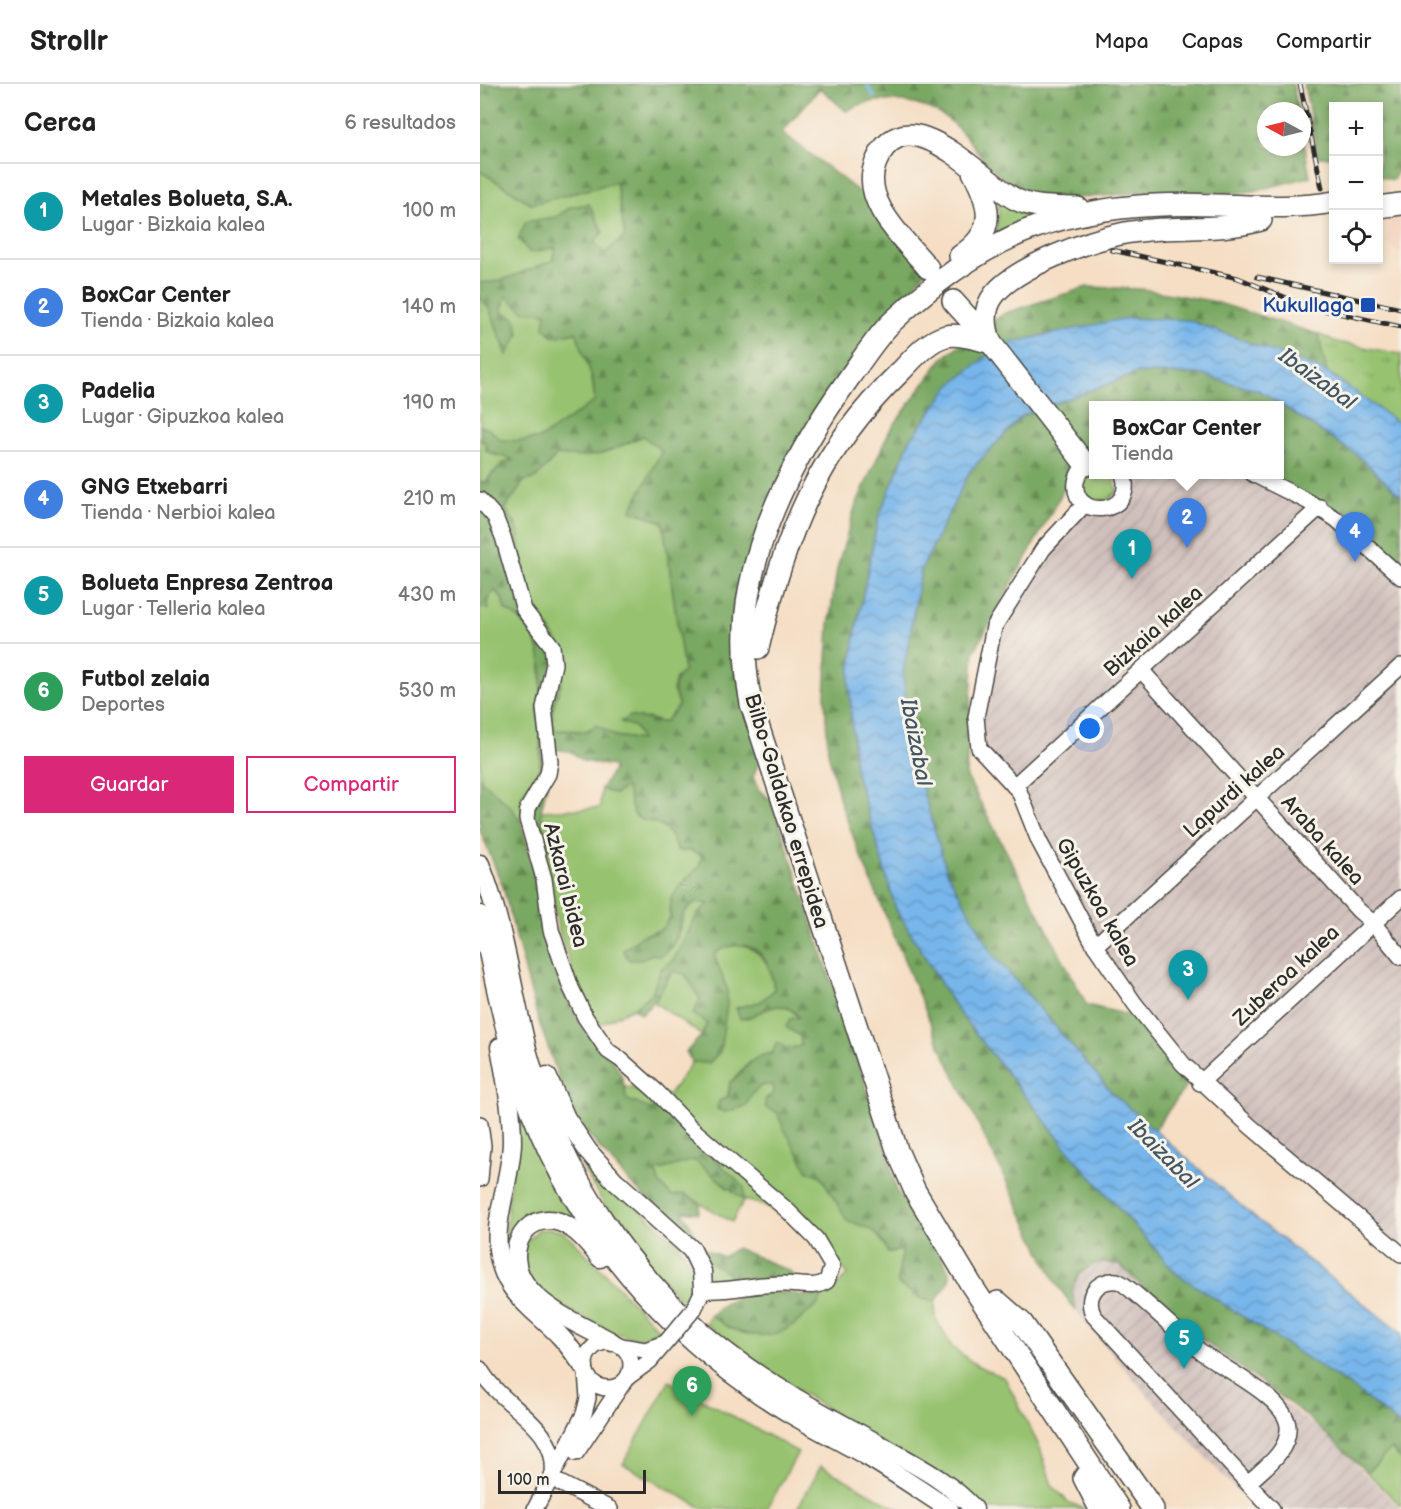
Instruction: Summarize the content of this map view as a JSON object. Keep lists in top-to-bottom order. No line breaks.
{"streets":{"highway":["Bilbo-Galdakao errepidea"],"street":["Bizkaia kalea","Lapurdi kalea","Araba kalea","Azkarai bidea","Gipuzkoa kalea","Zuberoa kalea"]},"crossings":[["Bizkaia kalea","Araba kalea"],["Bizkaia kalea","Gipuzkoa kalea"],["Lapurdi kalea","Araba kalea"],["Lapurdi kalea","Gipuzkoa kalea"],["Araba kalea","Zuberoa kalea"],["Gipuzkoa kalea","Zuberoa kalea"]],"water":["Ibaizabal"],"places":{"transit":["Kukullaga"]},"scale_bar":"100 m","north":"left","page":{"header":"Strollr","nav":["Mapa","Capas","Compartir"],"heading":["Cerca","6 resultados"],"map_buttons":["+","−"],"list":[{"mark":"1","name":"Metales Bolueta, S.A.","note":"Lugar · Bizkaia kalea","value":"100 m"},{"mark":"2","name":"BoxCar Center","note":"Tienda · Bizkaia kalea","value":"140 m"},{"mark":"3","name":"Padelia","note":"Lugar · Gipuzkoa kalea","value":"190 m"},{"mark":"4","name":"GNG Etxebarri","note":"Tienda · Nerbioi kalea","value":"210 m"},{"mark":"5","name":"Bolueta Enpresa Zentroa","note":"Lugar · Telleria kalea","value":"430 m"},{"mark":"6","name":"Futbol zelaia","note":"Deportes","value":"530 m"}],"popup":["BoxCar Center","Tienda"],"pins":["2","4","1","3","5","6"],"buttons":["Guardar","Compartir"],"scale":"100 m"}}
